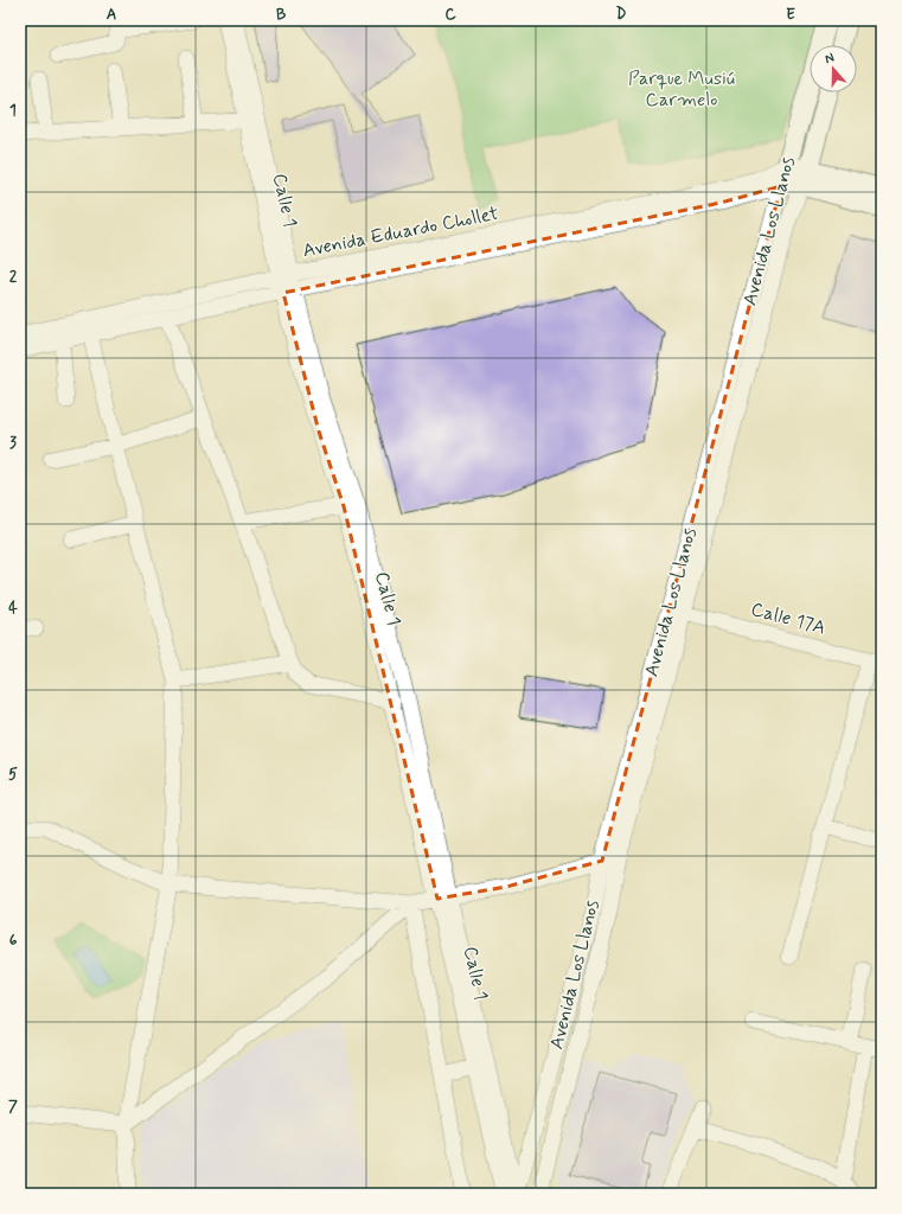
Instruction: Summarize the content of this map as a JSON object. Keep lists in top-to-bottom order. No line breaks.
{"streets":{"main road":["Avenida Los Llanos"],"street":["Calle 1","Avenida Eduardo Chollet","Calle 17A"]},"crossings":[["Calle 1","Avenida Los Llanos"],["Calle 1","Avenida Eduardo Chollet"],["Avenida Los Llanos","Avenida Eduardo Chollet"],["Avenida Los Llanos","Calle 17A"]],"parks":["Parque Musiú Carmelo"],"north":"top","grid":{"columns":["A","B","C","D","E"],"rows":["1","2","3","4","5","6","7"]}}
